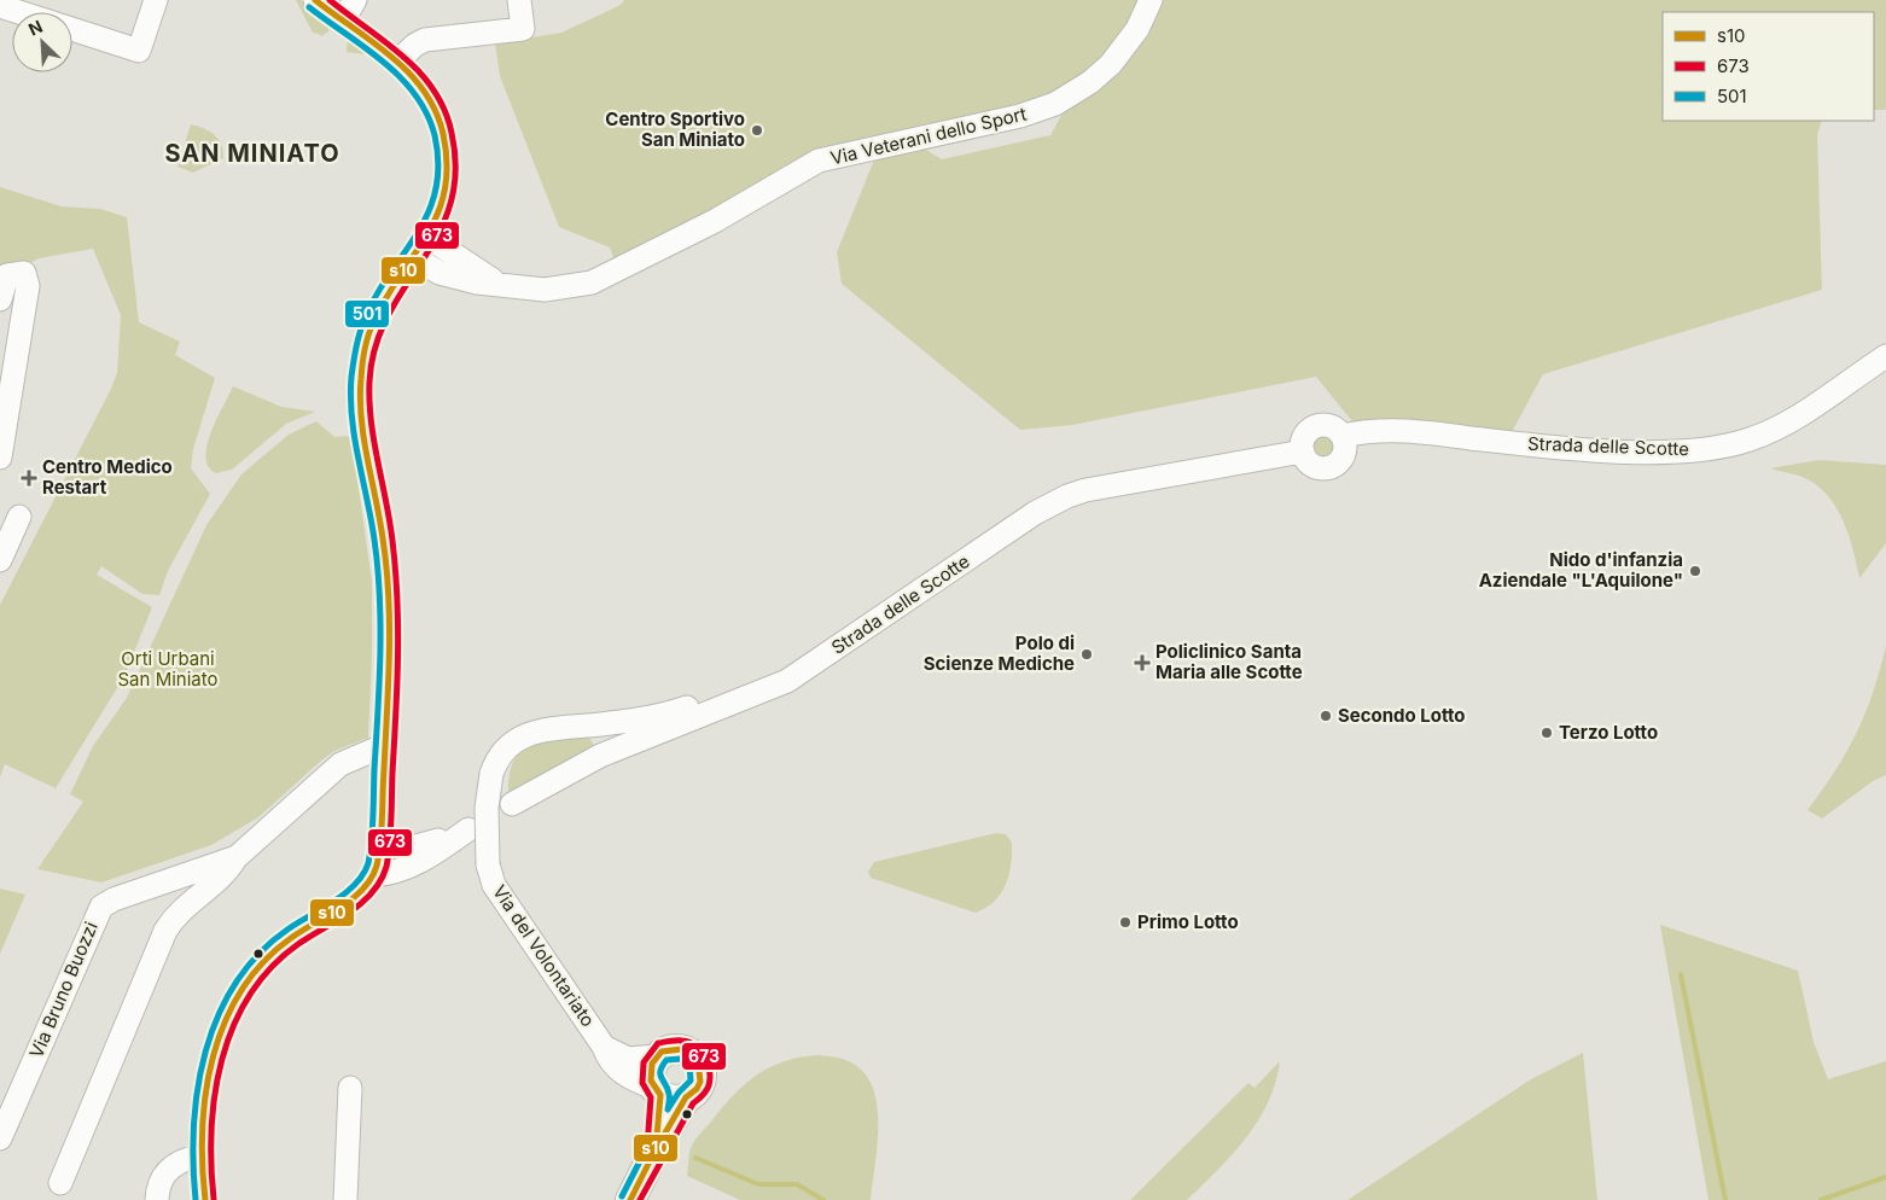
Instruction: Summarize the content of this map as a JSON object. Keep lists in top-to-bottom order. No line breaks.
{"streets":{"street":["Via Veterani dello Sport","Strada delle Scotte","Via del Volontariato","Via Bruno Buozzi"]},"crossings":[["Strada delle Scotte","Via del Volontariato"]],"districts":["SAN MINIATO"],"parks":["Orti Urbani San Miniato"],"places":{"other":["Centro Sportivo San Miniato","Nido d'infanzia Aziendale \"L'Aquilone\"","Polo di Scienze Mediche","Secondo Lotto","Terzo Lotto","Primo Lotto"],"health":["Centro Medico Restart","Policlinico Santa Maria alle Scotte"]},"lines":["transit line s10","transit line 673","transit line 501"],"legend":["s10","673","501"],"north":"top left"}
